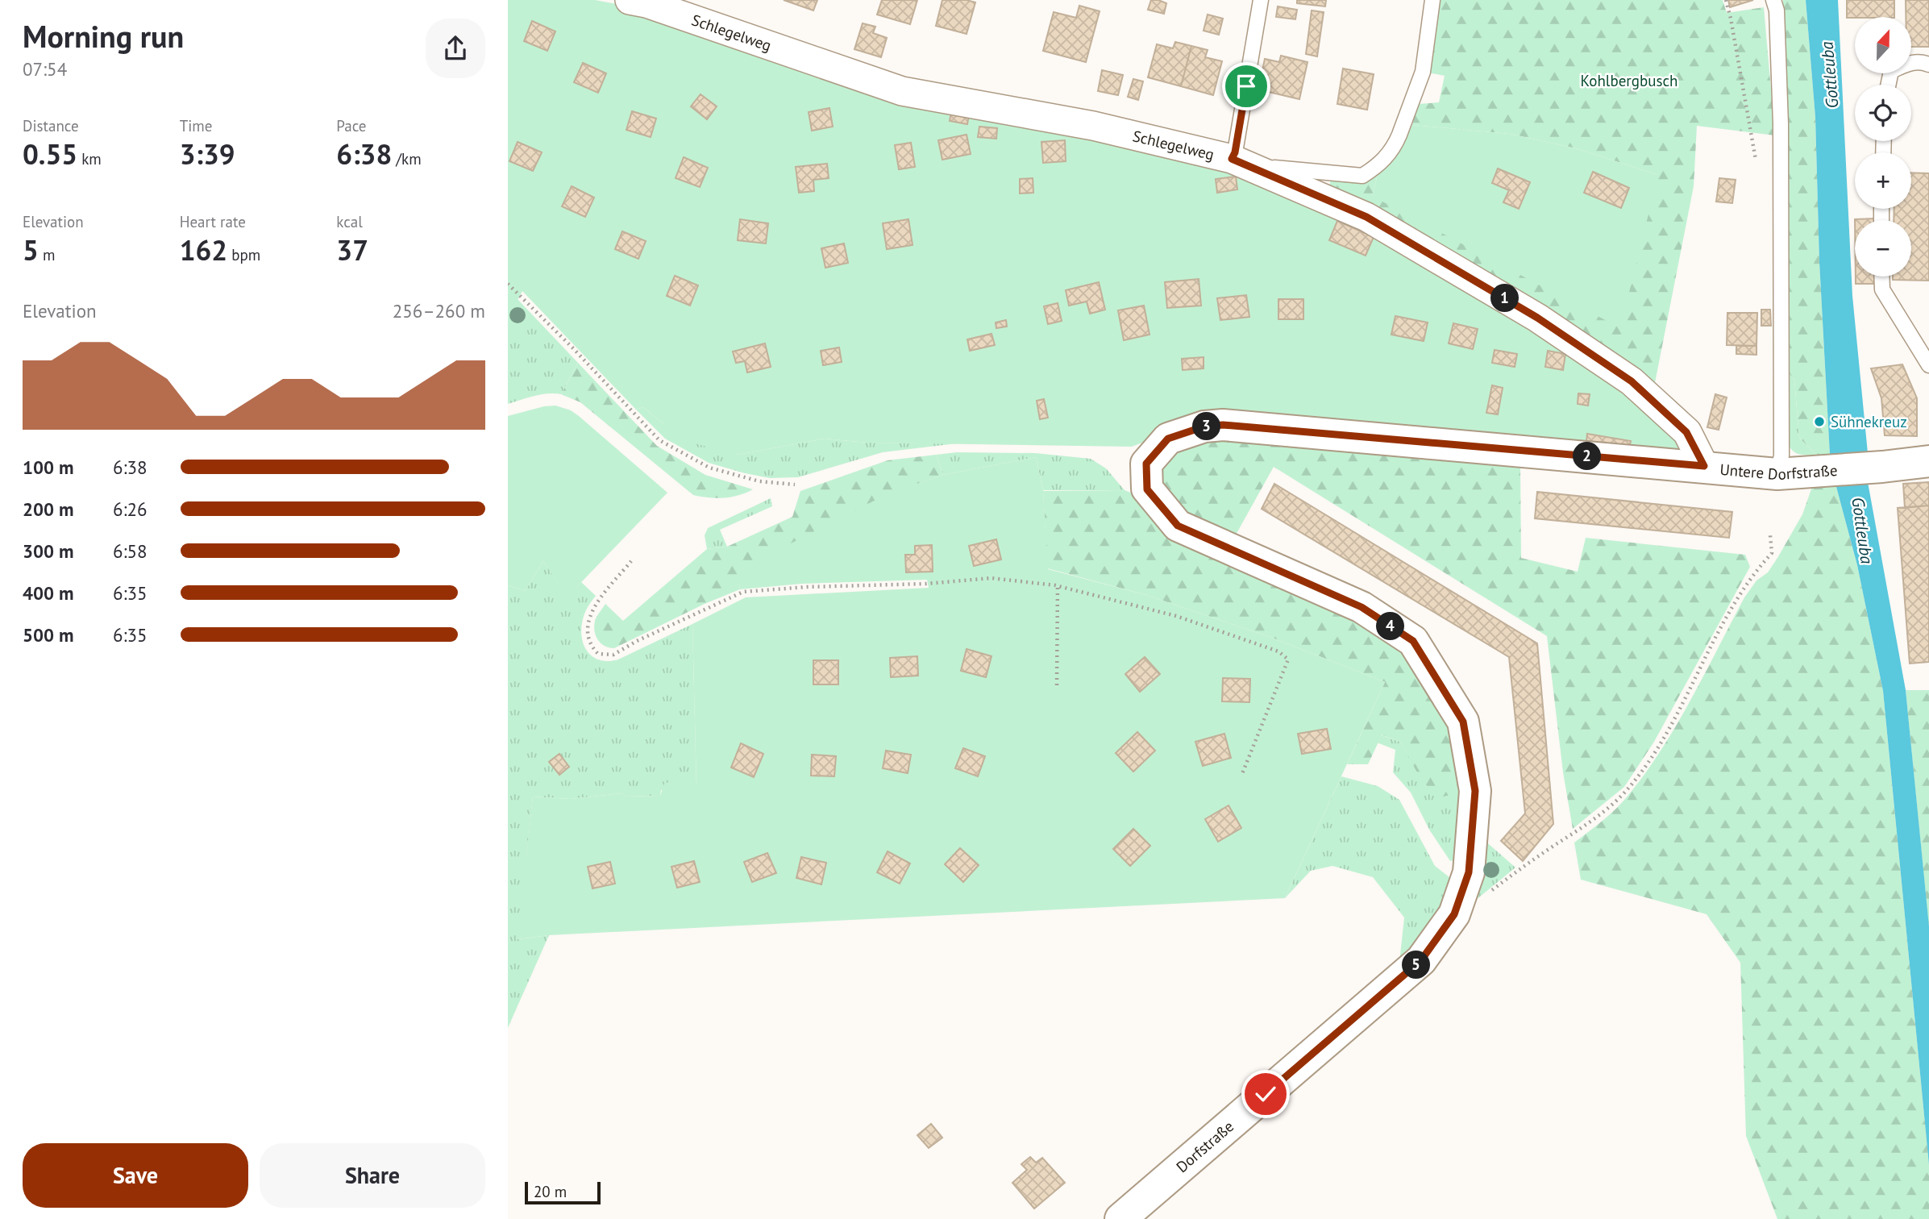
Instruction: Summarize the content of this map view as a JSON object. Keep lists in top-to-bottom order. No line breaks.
{"streets":{"street":["Schlegelweg","Untere Dorfstraße","Dorfstraße"]},"crossings":[["Schlegelweg","Untere Dorfstraße"],["Untere Dorfstraße","Dorfstraße"]],"water":["Gottleuba"],"parks":["Kohlbergbusch"],"places":["Sühnekreuz"],"scale_bar":"20 m","north":"top","page":{"heading":["Morning run","07:54"],"map_buttons":["+","−"],"stats":[["Distance","0.55 km"],["Time","3:39"],["Pace","6:38 /km"],["Elevation","5 m"],["Heart rate","162 bpm"],["kcal","37"]],"pins":["1","3","2","4","5"],"chart":["Elevation","256–260 m"],"list":[{"name":"100 m","note":"6:38"},{"name":"200 m","note":"6:26"},{"name":"300 m","note":"6:58"},{"name":"400 m","note":"6:35"},{"name":"500 m","note":"6:35"}],"buttons":["Save","Share"],"scale":"20 m"}}
